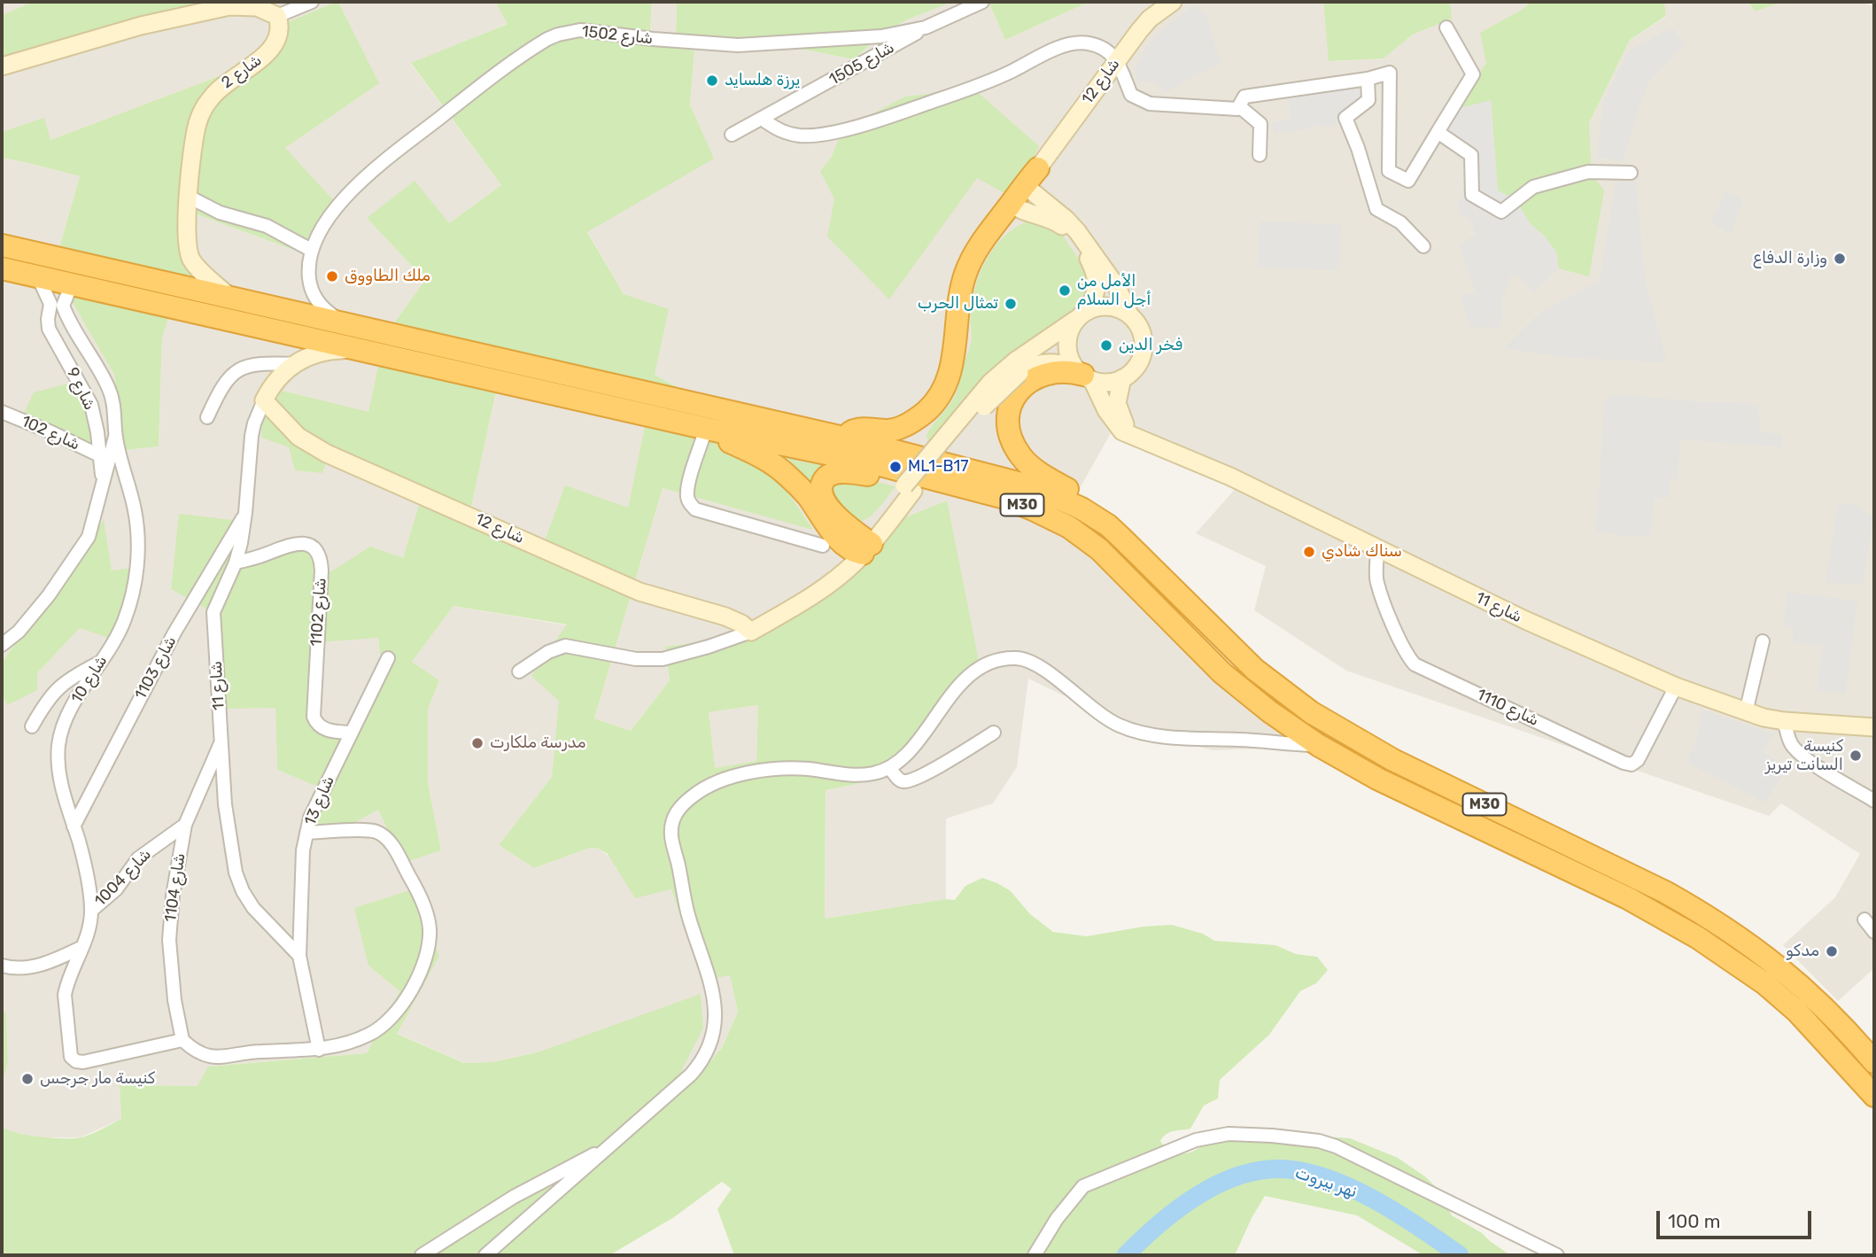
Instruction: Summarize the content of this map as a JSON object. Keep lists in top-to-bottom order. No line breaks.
{"streets":{"highway":["M30"],"street":["شارع 1502","شارع 1505","شارع 2","شارع 12","شارع 9","شارع 102","شارع 11","شارع 1102","شارع 1103","شارع 10","شارع 1110","شارع 13","شارع 1004","شارع 1104"]},"crossings":[["شارع 1502","شارع 1505"],["شارع 1502","M30"],["شارع 12","شارع 11"],["شارع 9","شارع 102"],["شارع 9","شارع 10"],["M30","شارع 10"],["شارع 11","شارع 1102"],["شارع 11","شارع 1103"],["شارع 11","شارع 1110"],["شارع 11","شارع 13"],["شارع 11","شارع 1104"],["شارع 1102","شارع 13"],["شارع 1103","شارع 10"],["شارع 10","شارع 1004"],["شارع 10","شارع 1104"],["شارع 1004","شارع 1104"]],"water":["نهر بيروت"],"places":["يرزة هلسايد","وزارة الدفاع","ملك الطاووق","الأمل من أجل السلام","تمثال الحرب","فخر الدين","ML1-B17","سناك شادي","مدرسة ملكارت","كنيسة السانت تيريز","مدكو","كنيسة مار جرجس"],"scale_bar":"100 m"}
